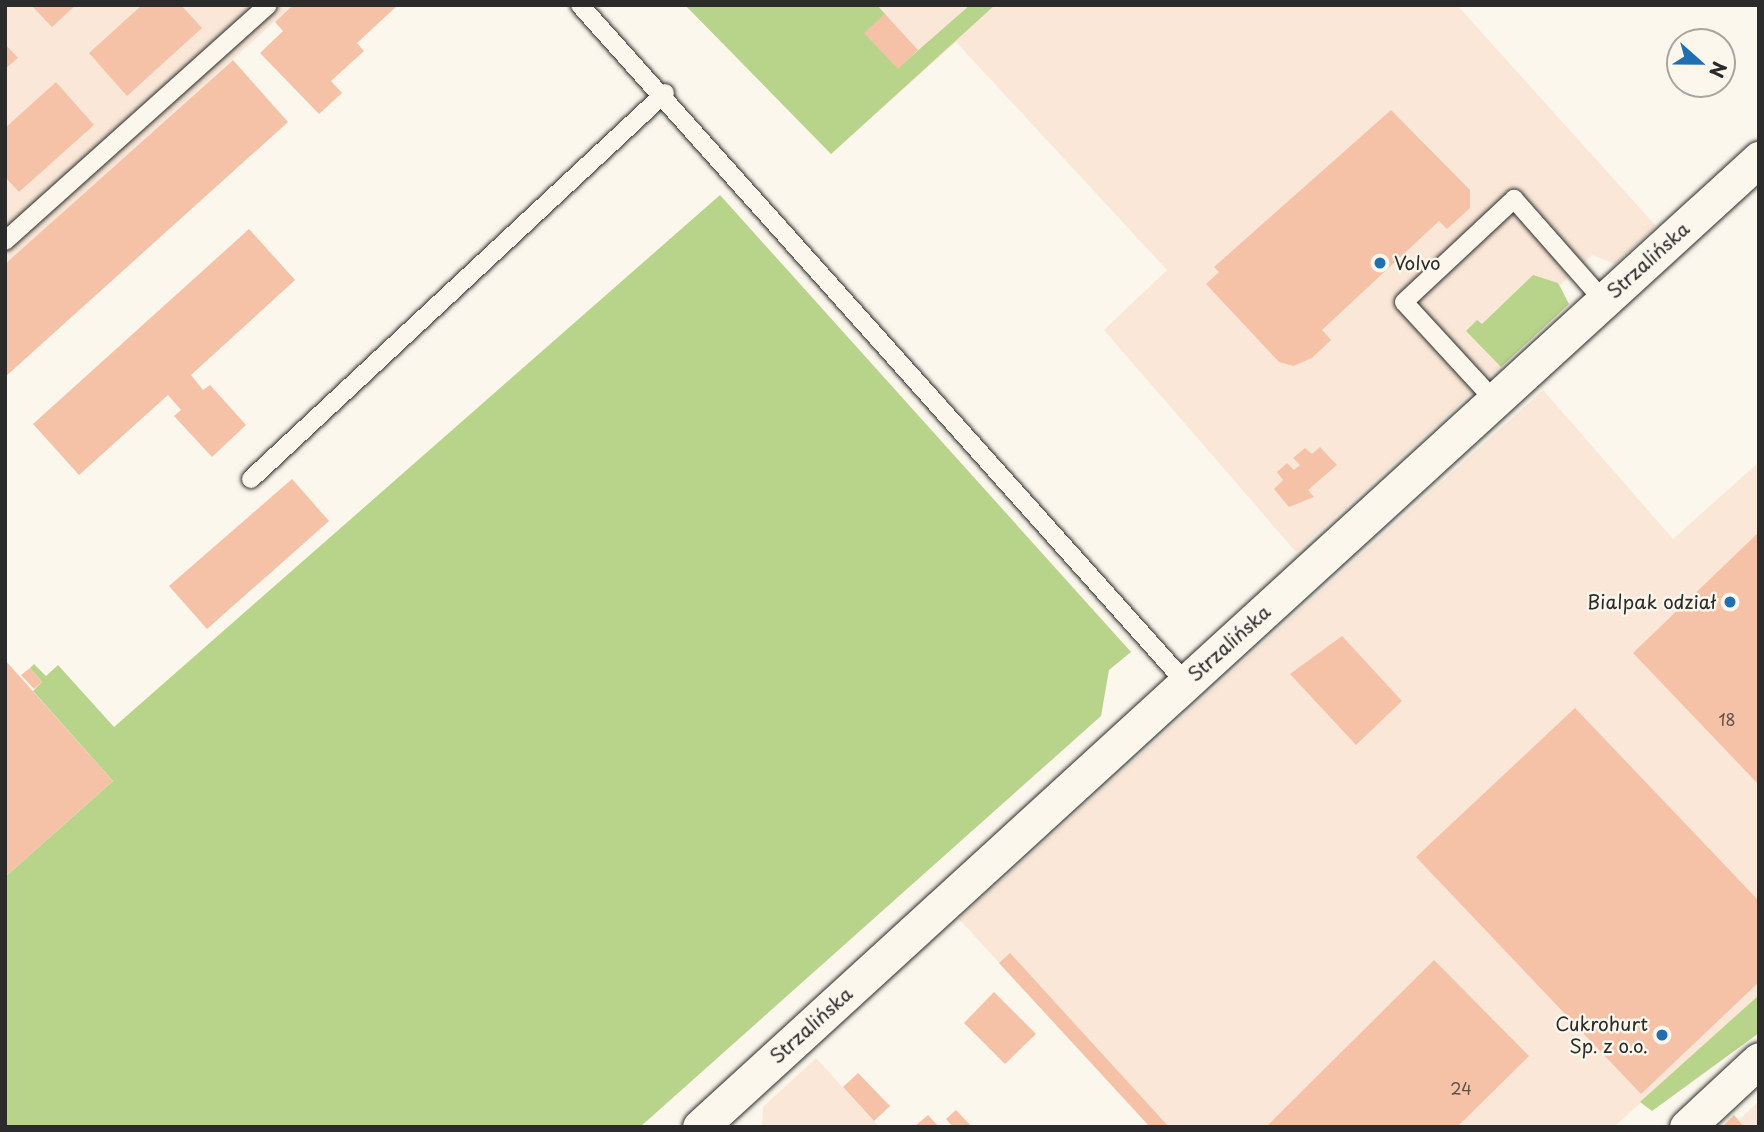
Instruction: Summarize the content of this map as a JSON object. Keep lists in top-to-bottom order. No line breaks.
{"streets":{"street":["Strzalińska"]},"places":["Volvo","Bialpak odział","Cukrohurt Sp. z o.o."],"house_numbers":["18","24"],"north":"right"}
